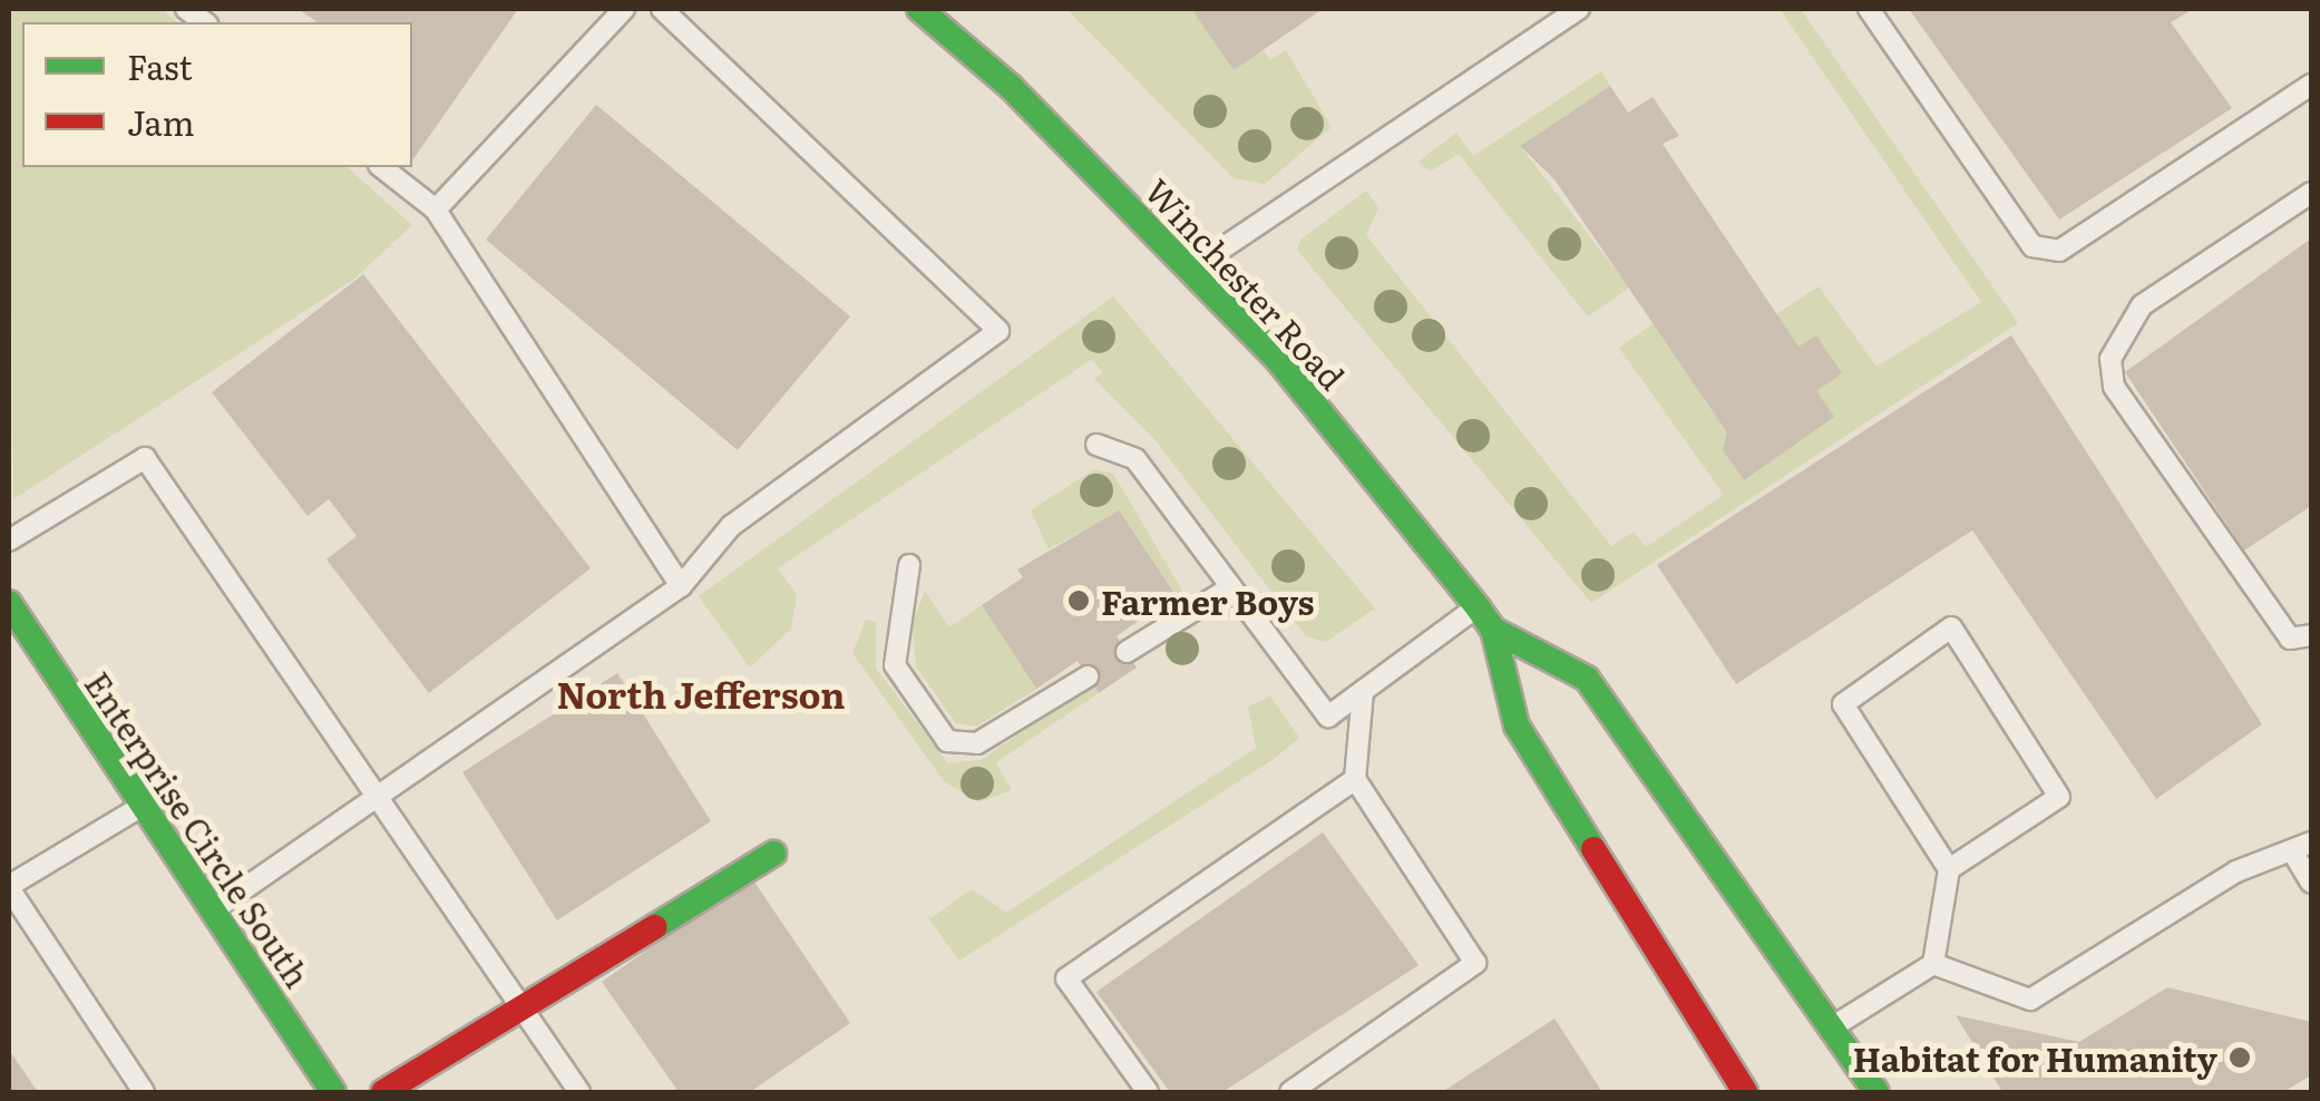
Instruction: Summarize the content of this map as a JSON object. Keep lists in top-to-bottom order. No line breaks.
{"streets":{"main road":["Winchester Road","Enterprise Circle South"]},"districts":["North Jefferson"],"places":["Farmer Boys","Habitat for Humanity"],"legend":["Fast","Jam"]}
